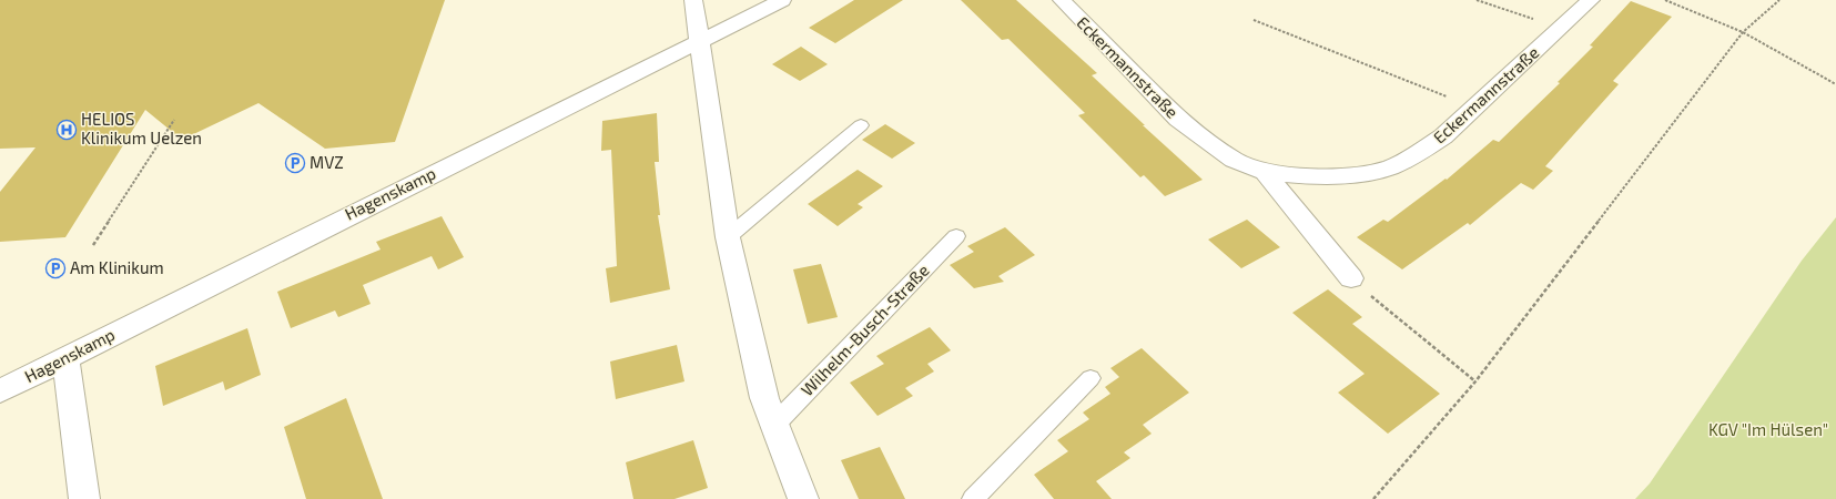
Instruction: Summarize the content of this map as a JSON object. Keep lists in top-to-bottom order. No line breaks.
{"streets":{"street":["Eckermannstraße","Hagenskamp"],"lane":["Wilhelm-Busch-Straße"]},"parks":["KGV \"Im Hülsen\""],"places":{"hospital":["HELIOS Klinikum Uelzen"],"parking":["MVZ","Am Klinikum"]}}
